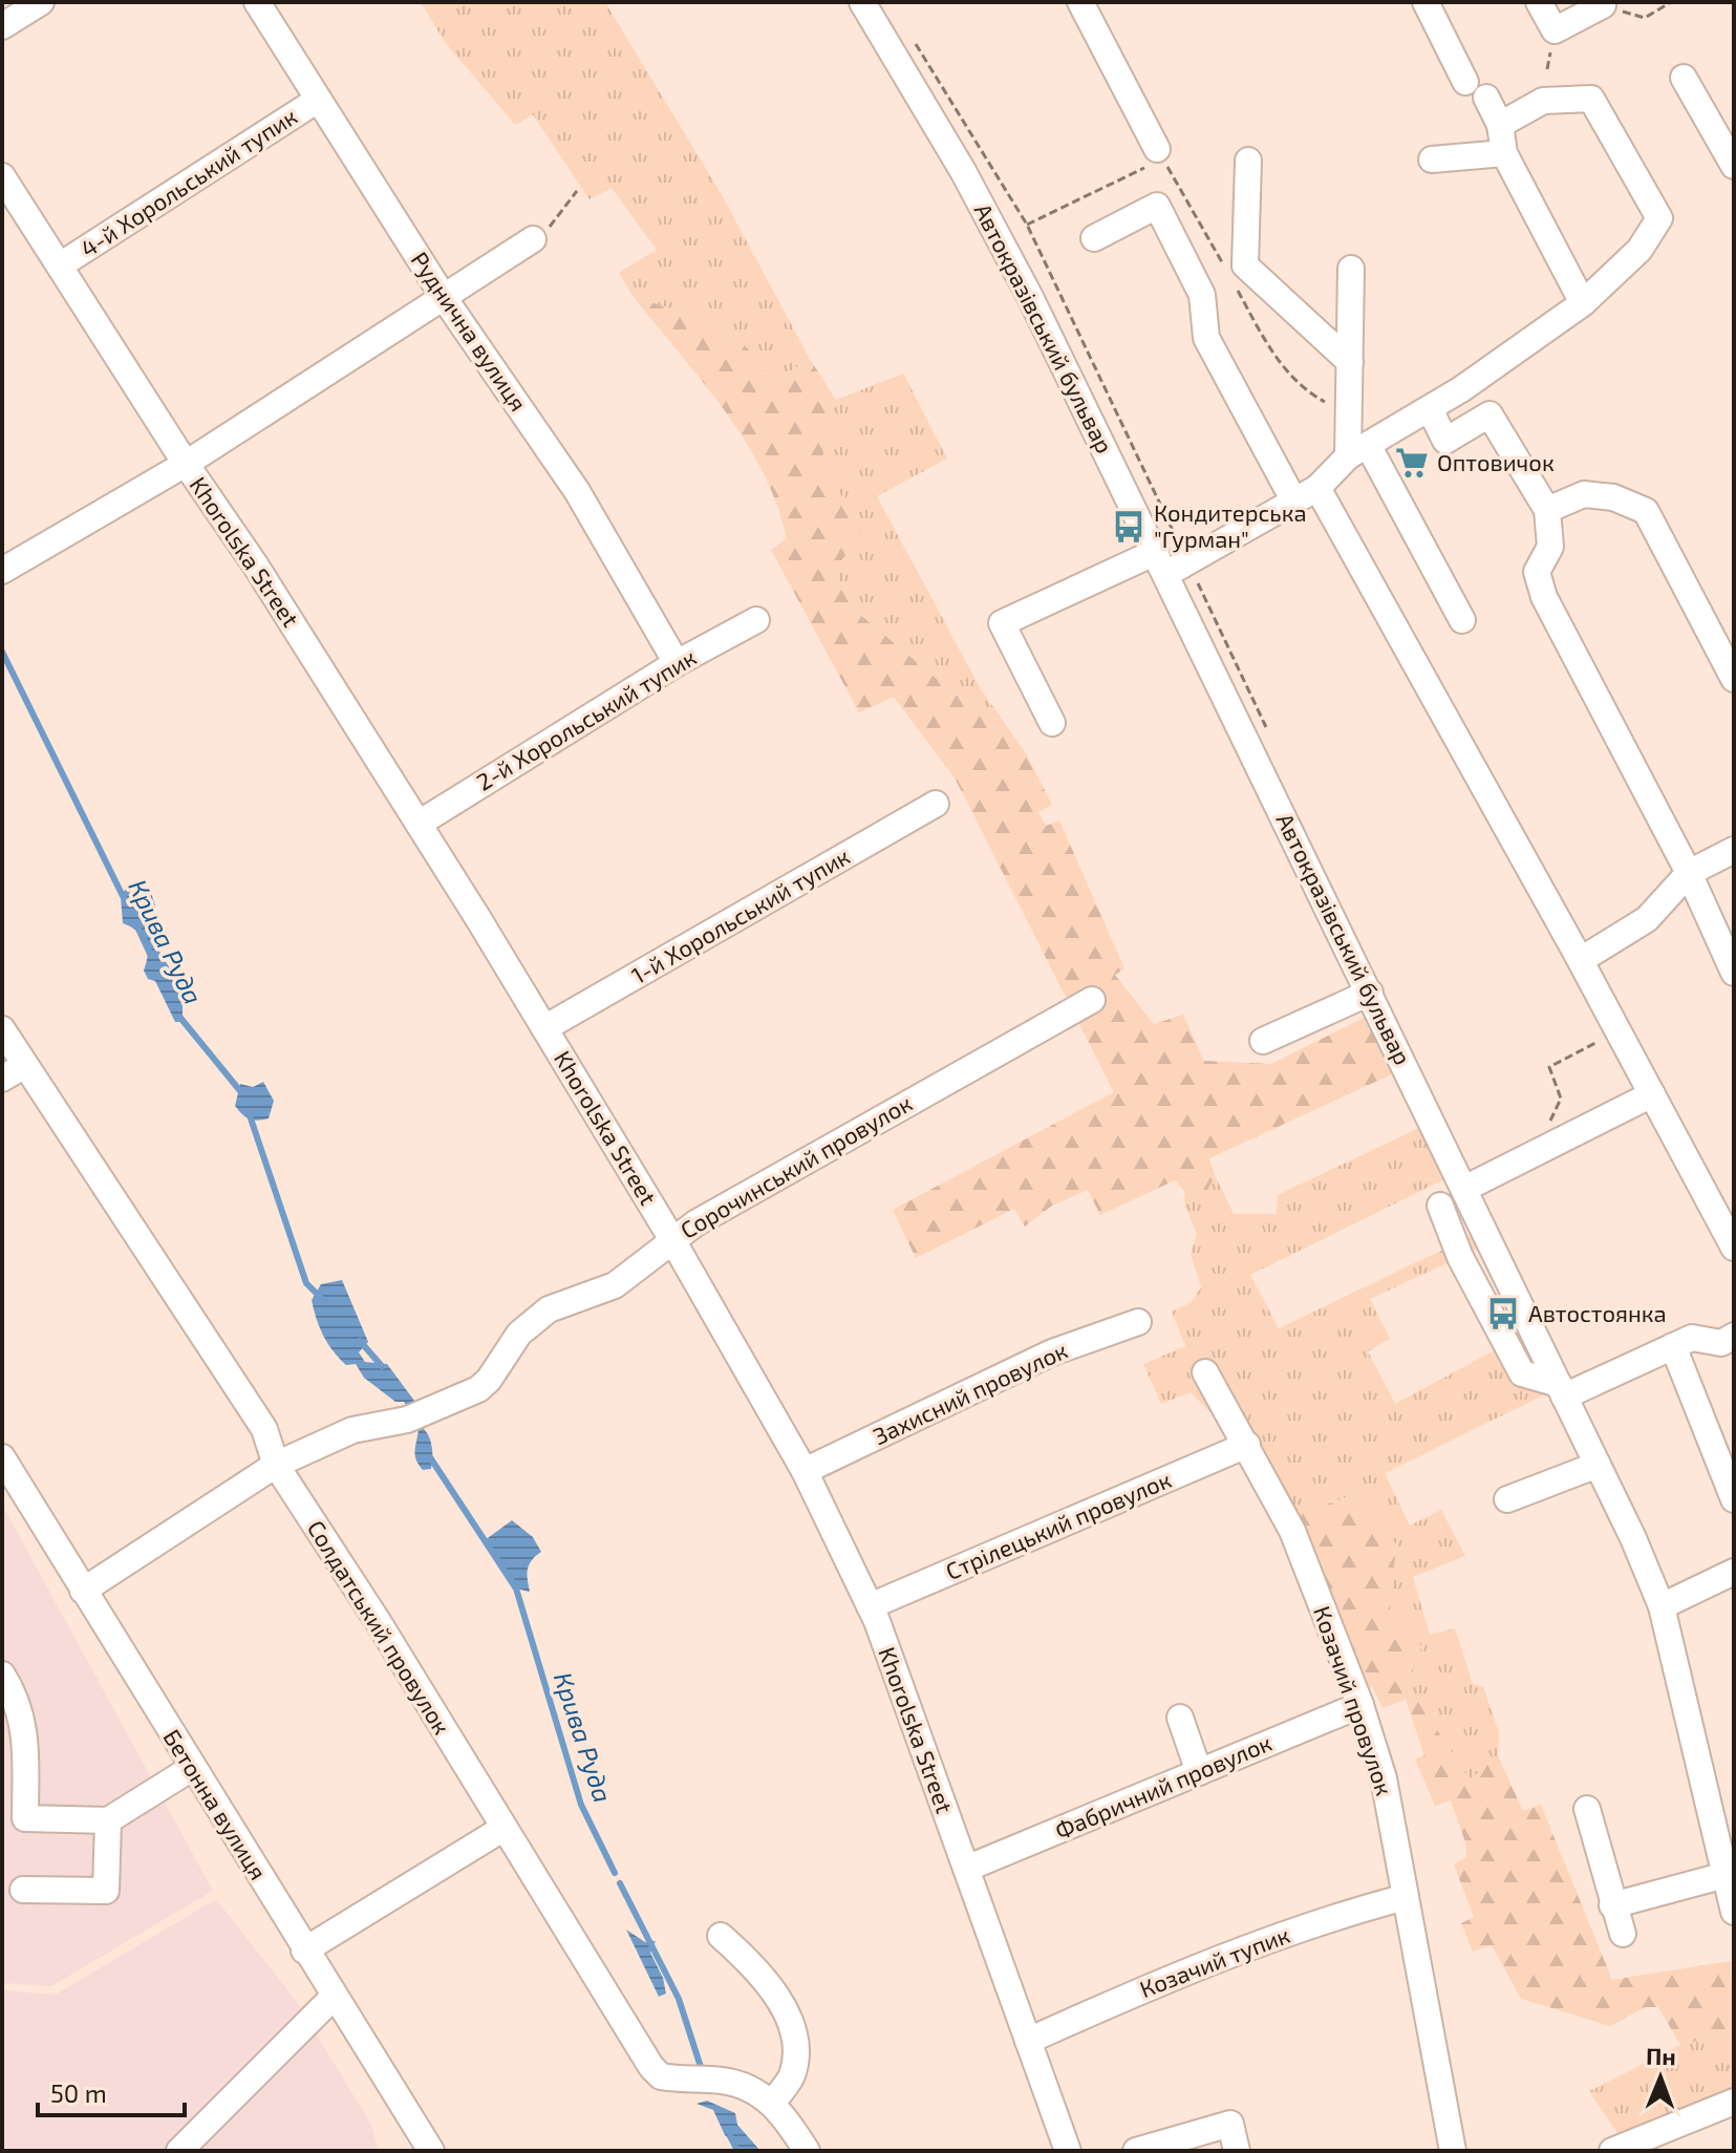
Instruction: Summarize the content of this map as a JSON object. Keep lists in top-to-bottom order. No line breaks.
{"streets":{"street":["4-й Хорольський тупик","Автокразівський бульвар","Руднична вулиця","Khorolska Street","2-й Хорольський тупик","1-й Хорольський тупик","Сорочинський провулок","Захисний провулок","Стрілецький провулок","Солдатський провулок","Козачий провулок","Фабричний провулок","Бетонна вулиця","Козачий тупик"]},"crossings":[["4-й Хорольський тупик","Руднична вулиця"],["4-й Хорольський тупик","Khorolska Street"],["Руднична вулиця","2-й Хорольський тупик"],["Khorolska Street","2-й Хорольський тупик"],["Khorolska Street","1-й Хорольський тупик"],["Khorolska Street","Сорочинський провулок"],["Khorolska Street","Захисний провулок"],["Khorolska Street","Стрілецький провулок"],["Khorolska Street","Фабричний провулок"],["Khorolska Street","Козачий тупик"],["Сорочинський провулок","Солдатський провулок"],["Сорочинський провулок","Бетонна вулиця"],["Стрілецький провулок","Козачий провулок"],["Козачий провулок","Фабричний провулок"],["Козачий провулок","Козачий тупик"]],"water":["Крива Руда"],"places":{"supermarket":["Оптовичок"],"bus stop":["Кондитерська \"Гурман\"","Автостоянка"]},"scale_bar":"50 m","north":"top"}
